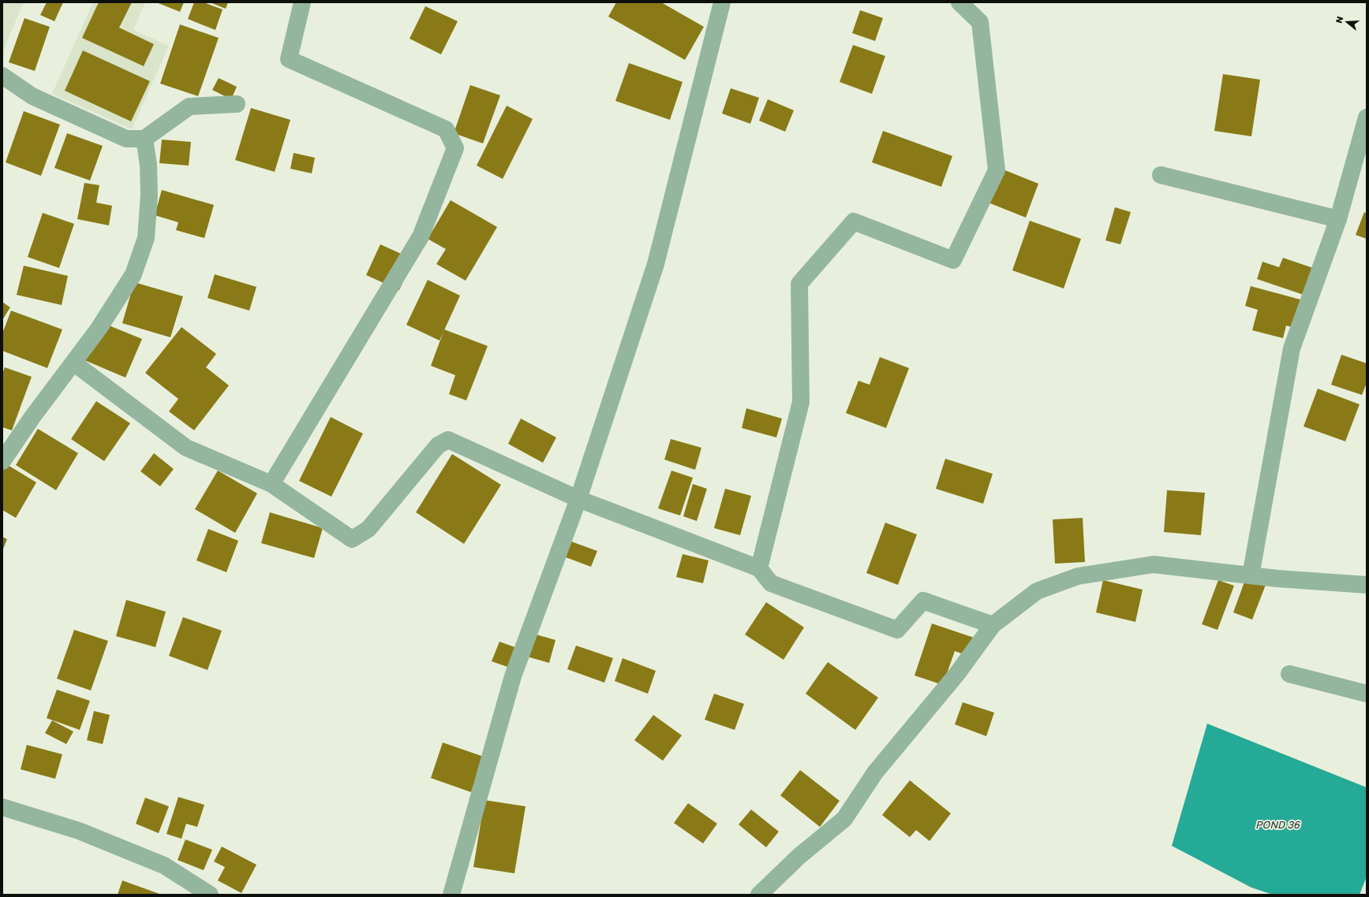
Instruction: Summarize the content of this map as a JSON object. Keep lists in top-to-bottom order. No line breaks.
{"water":["POND 36"],"north":"left"}
